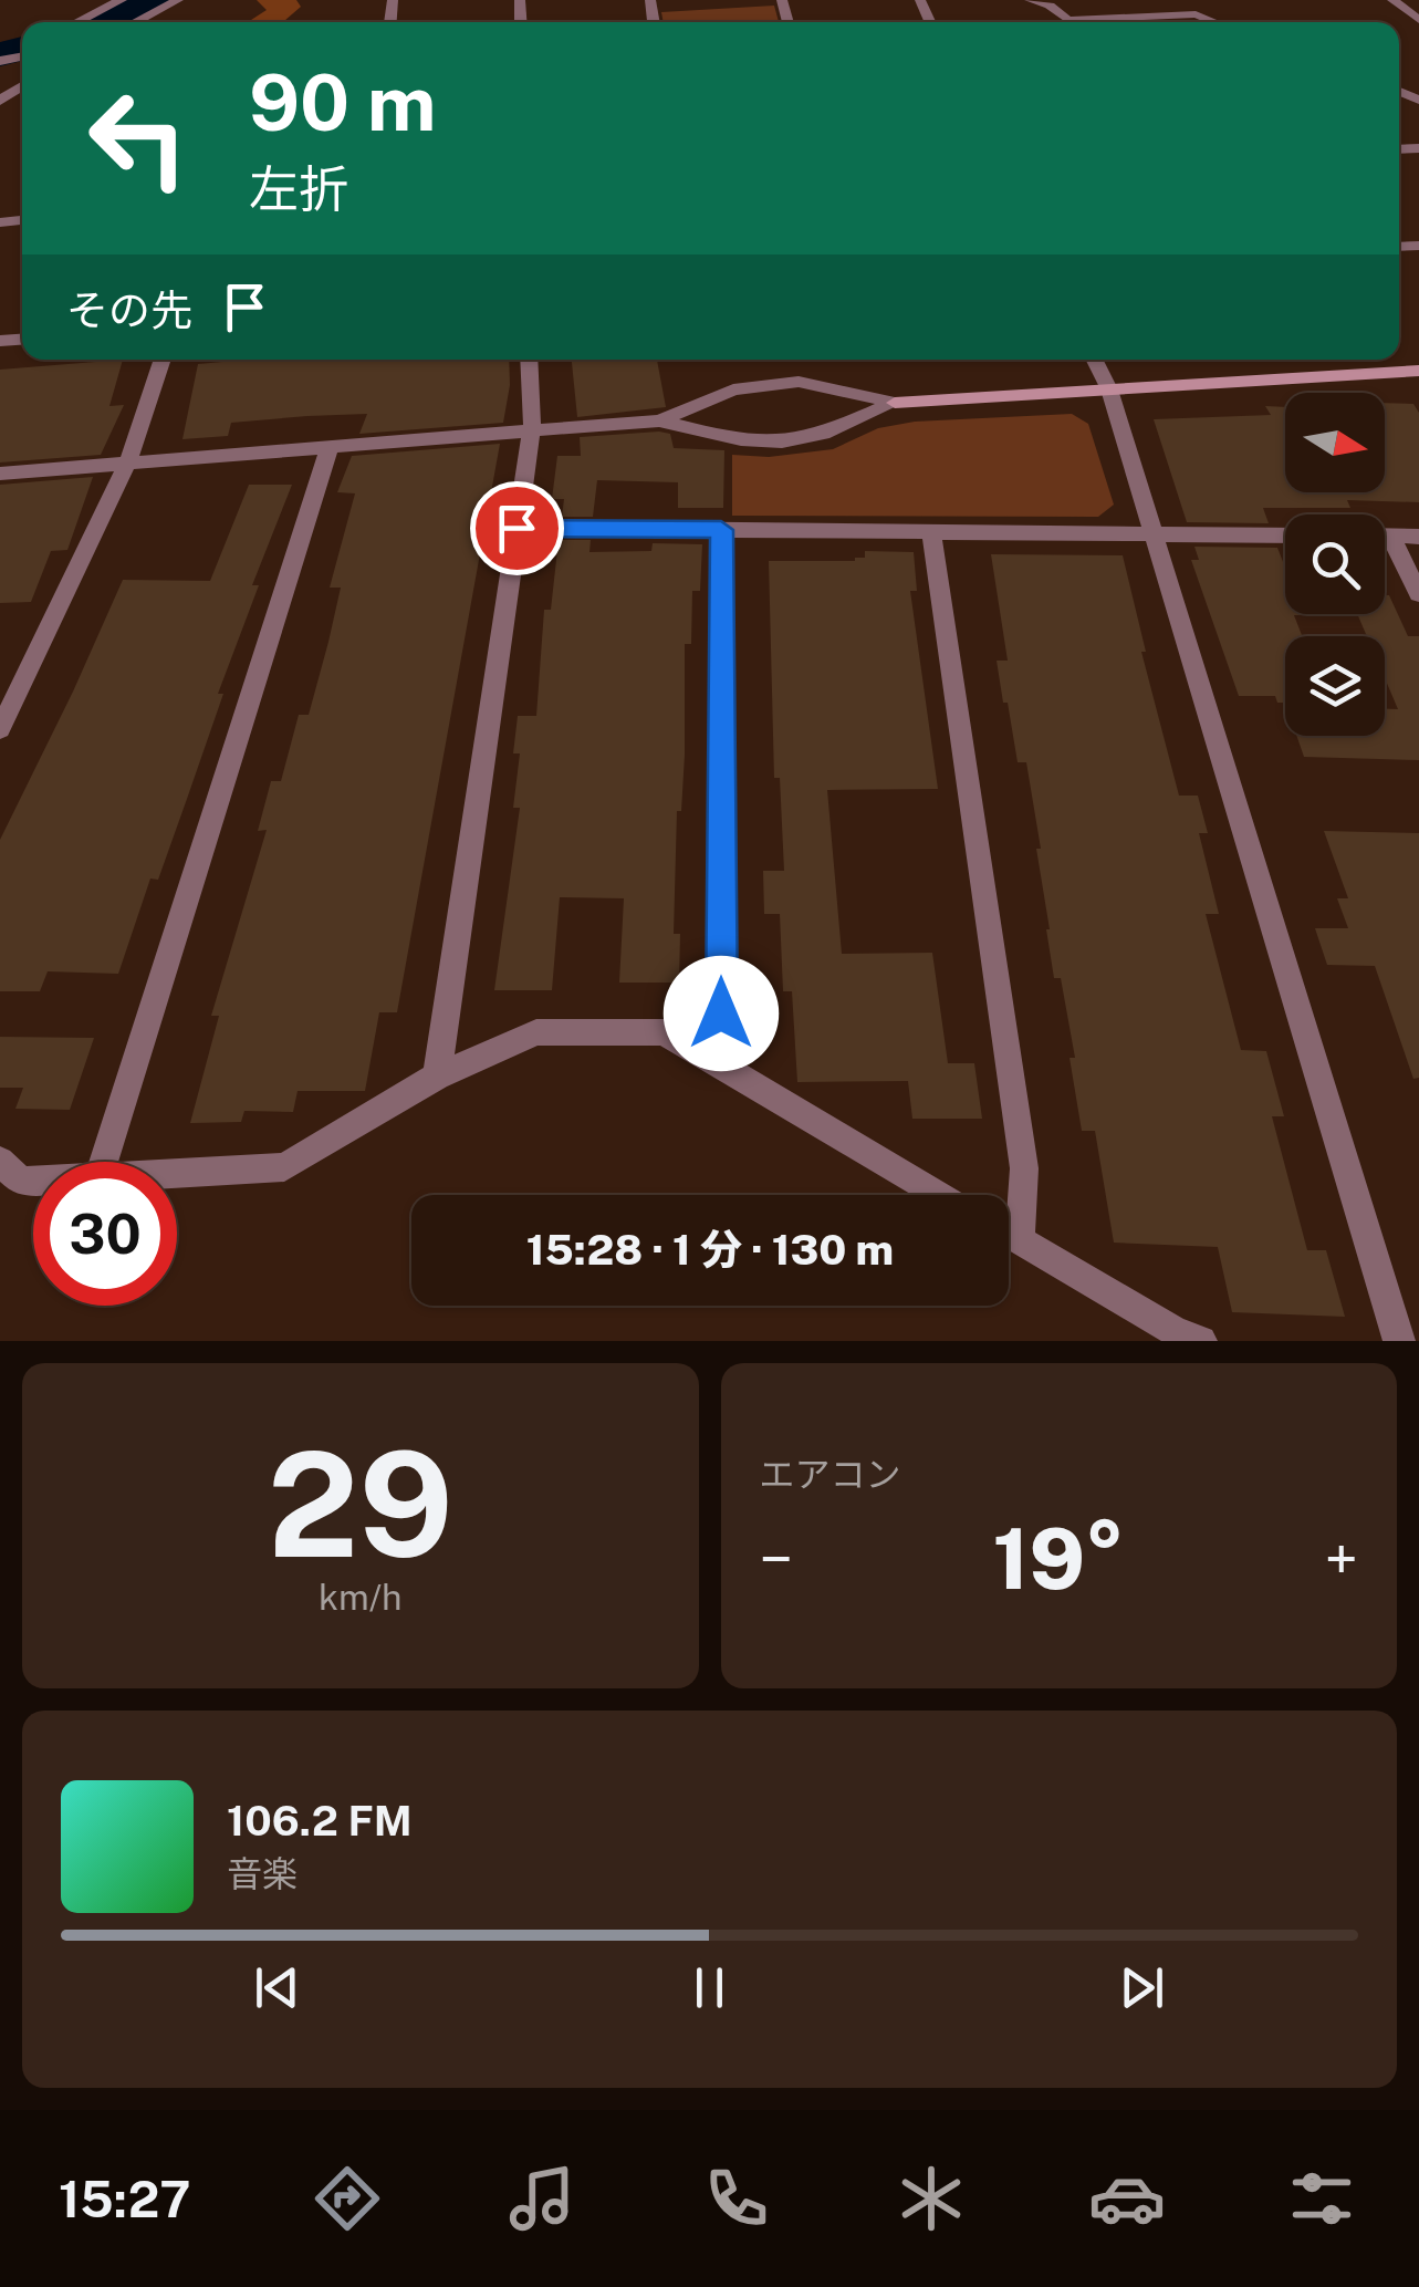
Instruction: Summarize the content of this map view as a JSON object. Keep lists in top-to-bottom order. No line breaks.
{"north":"right","page":{"turn":["90 m","左折"],"then":"その先","limit":"30","trip":"15:28 · 1 分 · 130 m","tile":[["29","km/h"],"エアコン"],"heat":["−","19°","+"],"song":["106.2 FM","音楽"],"tabs":"15:27"}}
